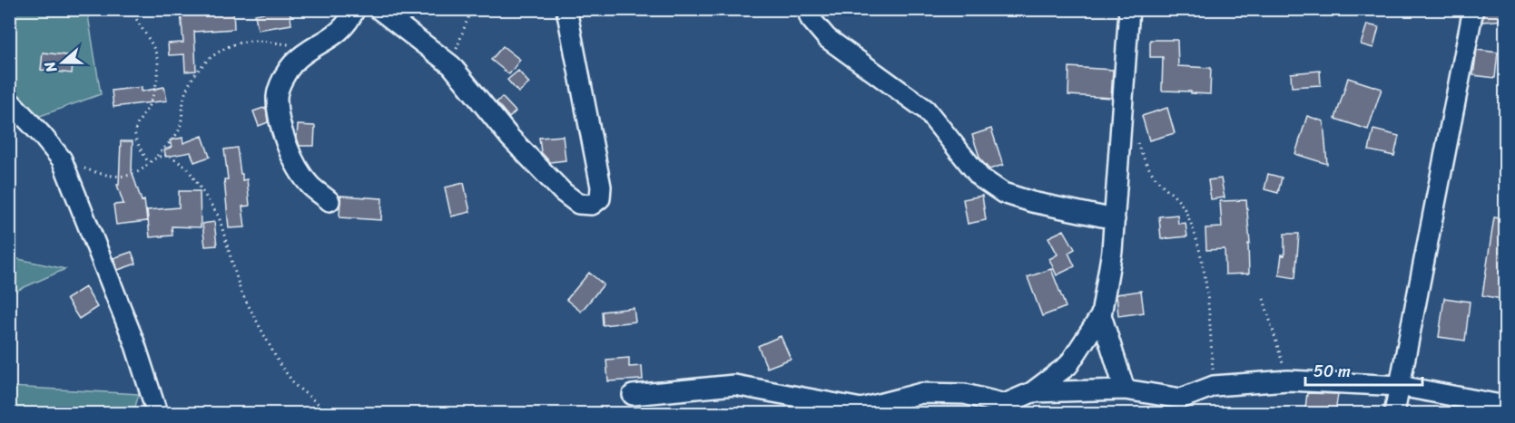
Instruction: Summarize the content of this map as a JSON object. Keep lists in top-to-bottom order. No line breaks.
{"scale_bar":"50 m","north":"left"}
